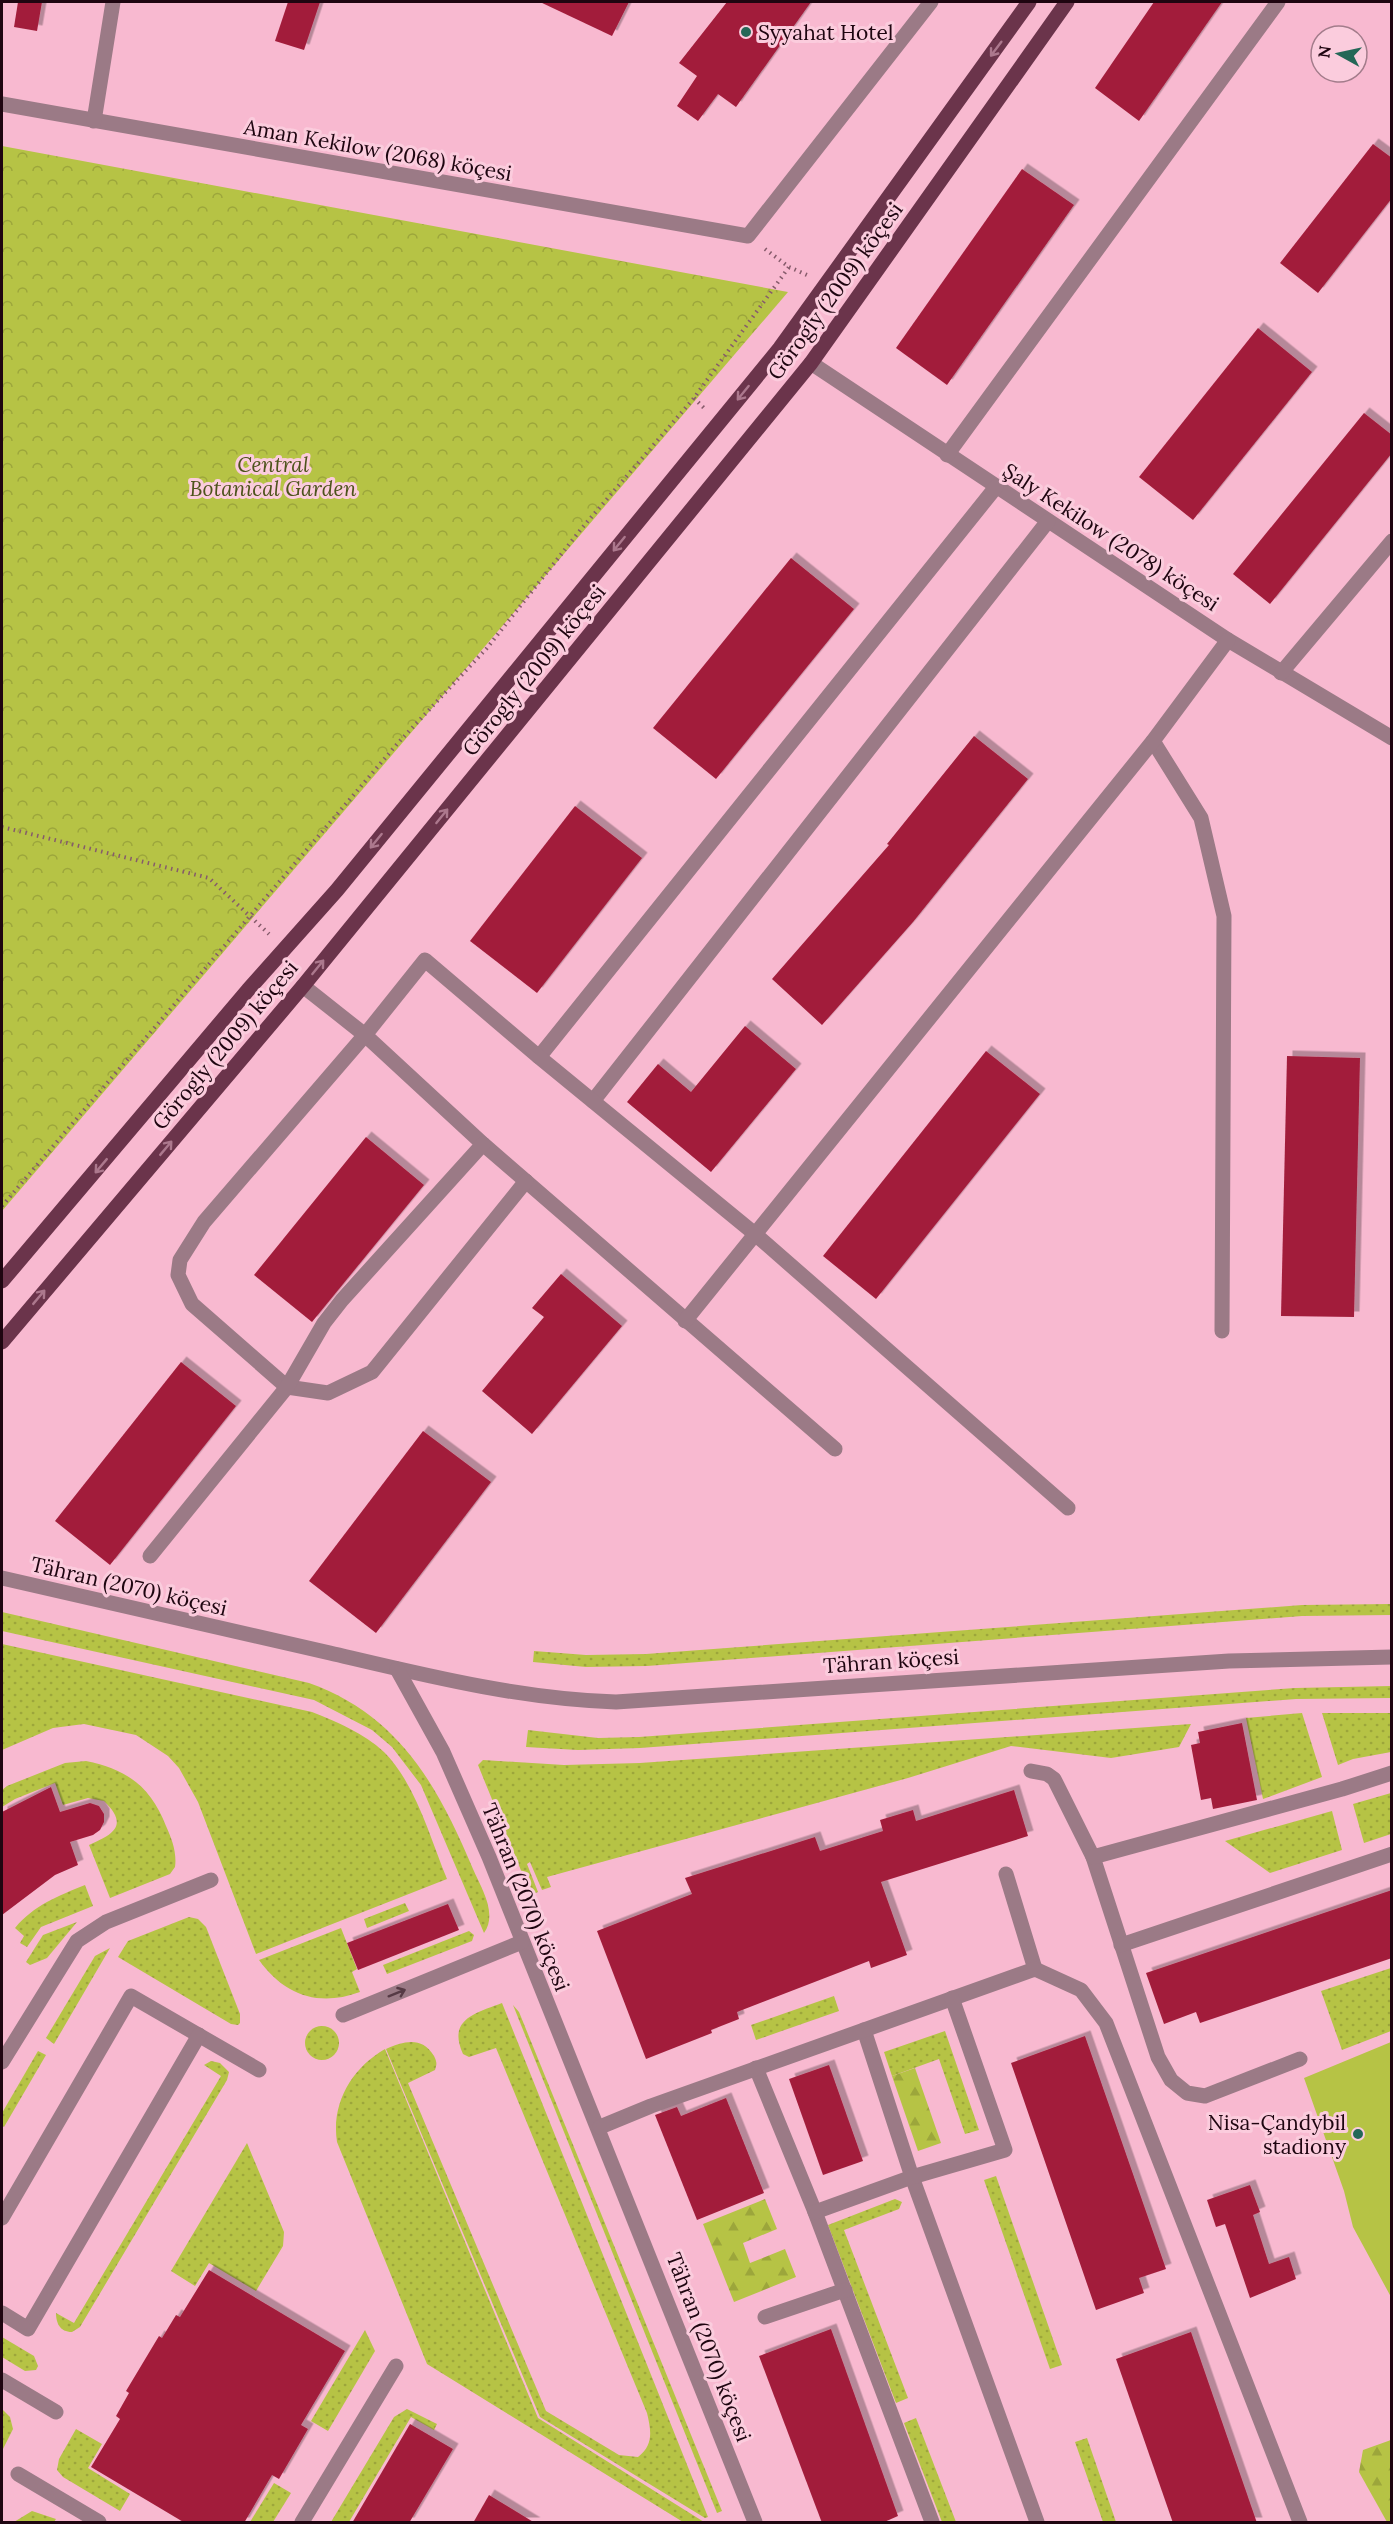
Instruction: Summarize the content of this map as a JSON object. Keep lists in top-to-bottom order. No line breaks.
{"streets":{"main road":["Görogly (2009) köçesi"],"street":["Aman Kekilow (2068) köçesi","Şaly Kekilow (2078) köçesi","Tähran (2070) köçesi","Tähran köçesi"]},"crossings":[["Görogly (2009) köçesi","Şaly Kekilow (2078) köçesi"],["Tähran (2070) köçesi","Tähran köçesi"]],"parks":["Central Botanical Garden"],"places":["Syyahat Hotel","Nisa-Çandybil stadiony"],"north":"left"}
